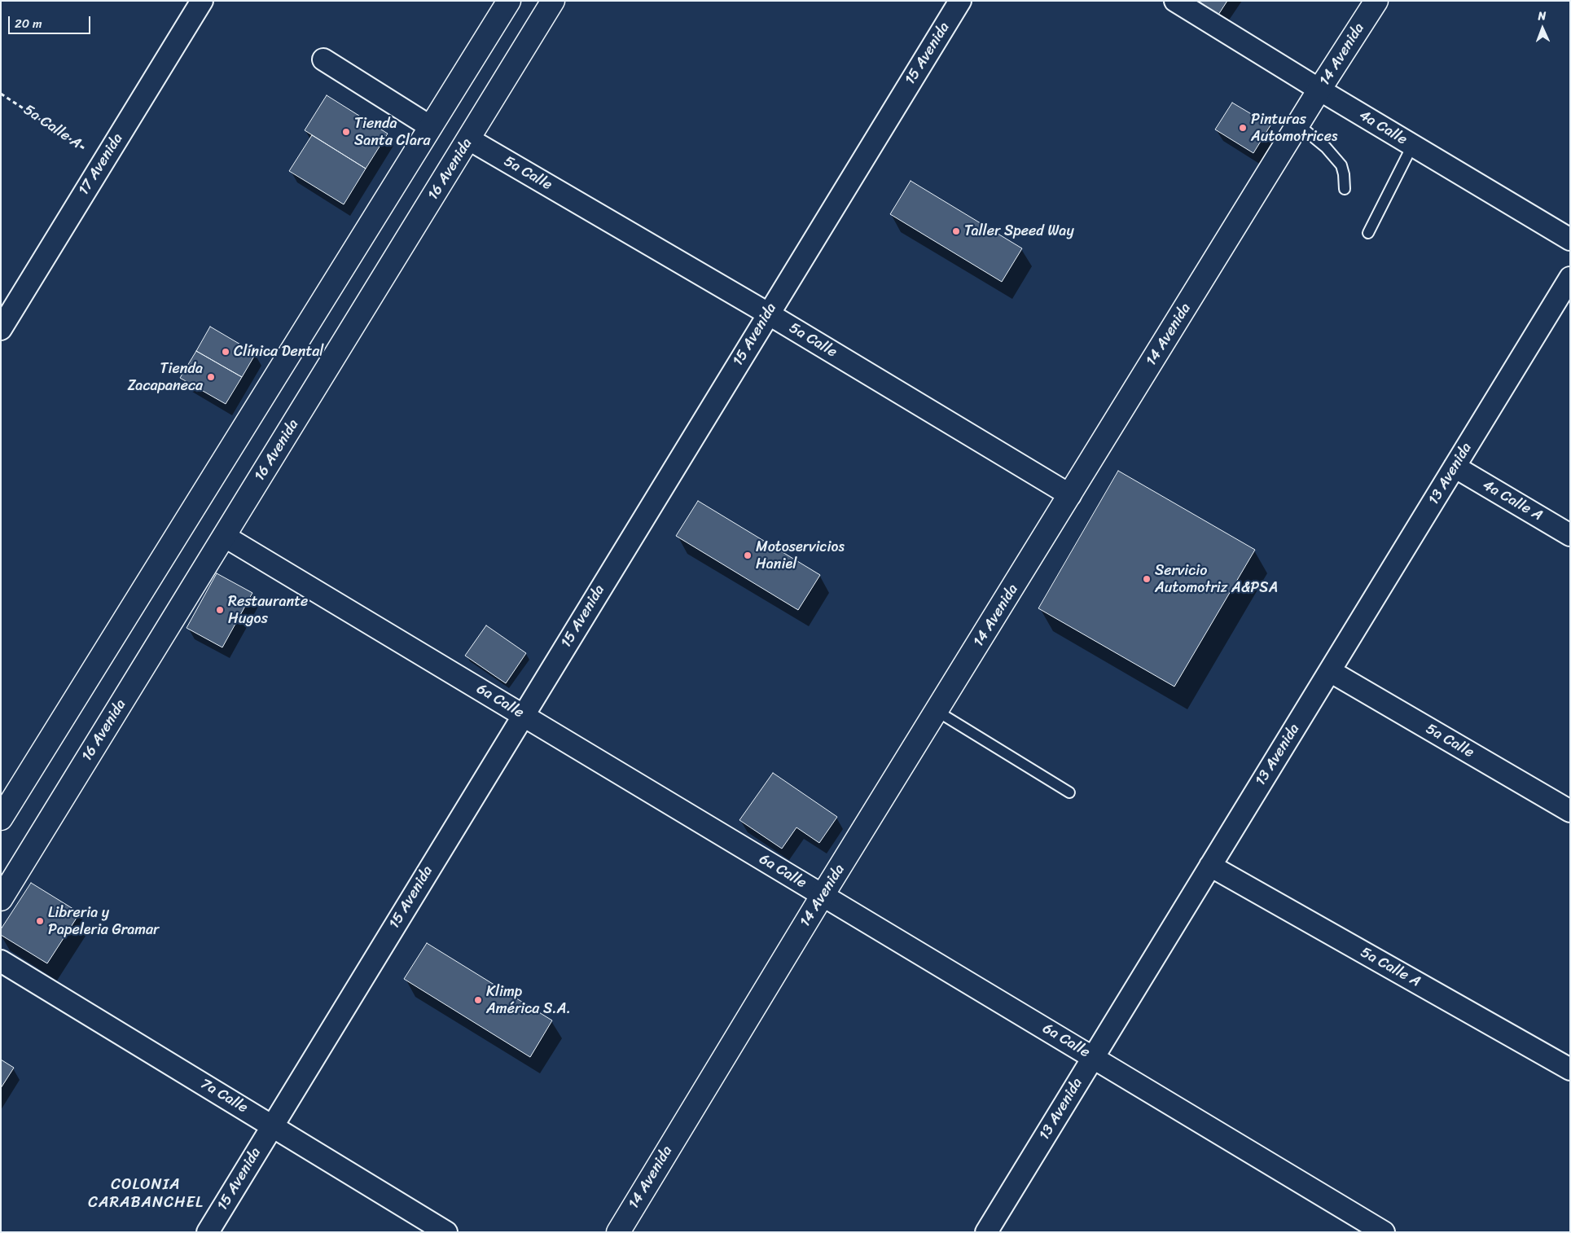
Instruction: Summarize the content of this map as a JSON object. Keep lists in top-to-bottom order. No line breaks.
{"streets":{"main road":["14 Avenida","16 Avenida"],"street":["15 Avenida","5a Calle A","4a Calle","17 Avenida","5a Calle","13 Avenida","4a Calle A","6a Calle","7a Calle"]},"crossings":[["15 Avenida","5a Calle"],["15 Avenida","6a Calle"],["15 Avenida","7a Calle"],["14 Avenida","4a Calle"],["14 Avenida","5a Calle"],["14 Avenida","6a Calle"],["5a Calle A","17 Avenida"],["5a Calle A","13 Avenida"],["16 Avenida","5a Calle"],["16 Avenida","6a Calle"],["5a Calle","13 Avenida"],["13 Avenida","4a Calle A"],["13 Avenida","6a Calle"]],"districts":["COLONIA CARABANCHEL"],"places":["Pinturas Automotrices","Tienda Santa Clara","Taller Speed Way","Clínica Dental","Tienda Zacapaneca","Motoservicios Haniel","Servicio Automotriz A&PSA","Restaurante Hugos","Libreria y Papeleria Gramar","Klimp América S.A."],"scale_bar":"20 m","north":"top"}
